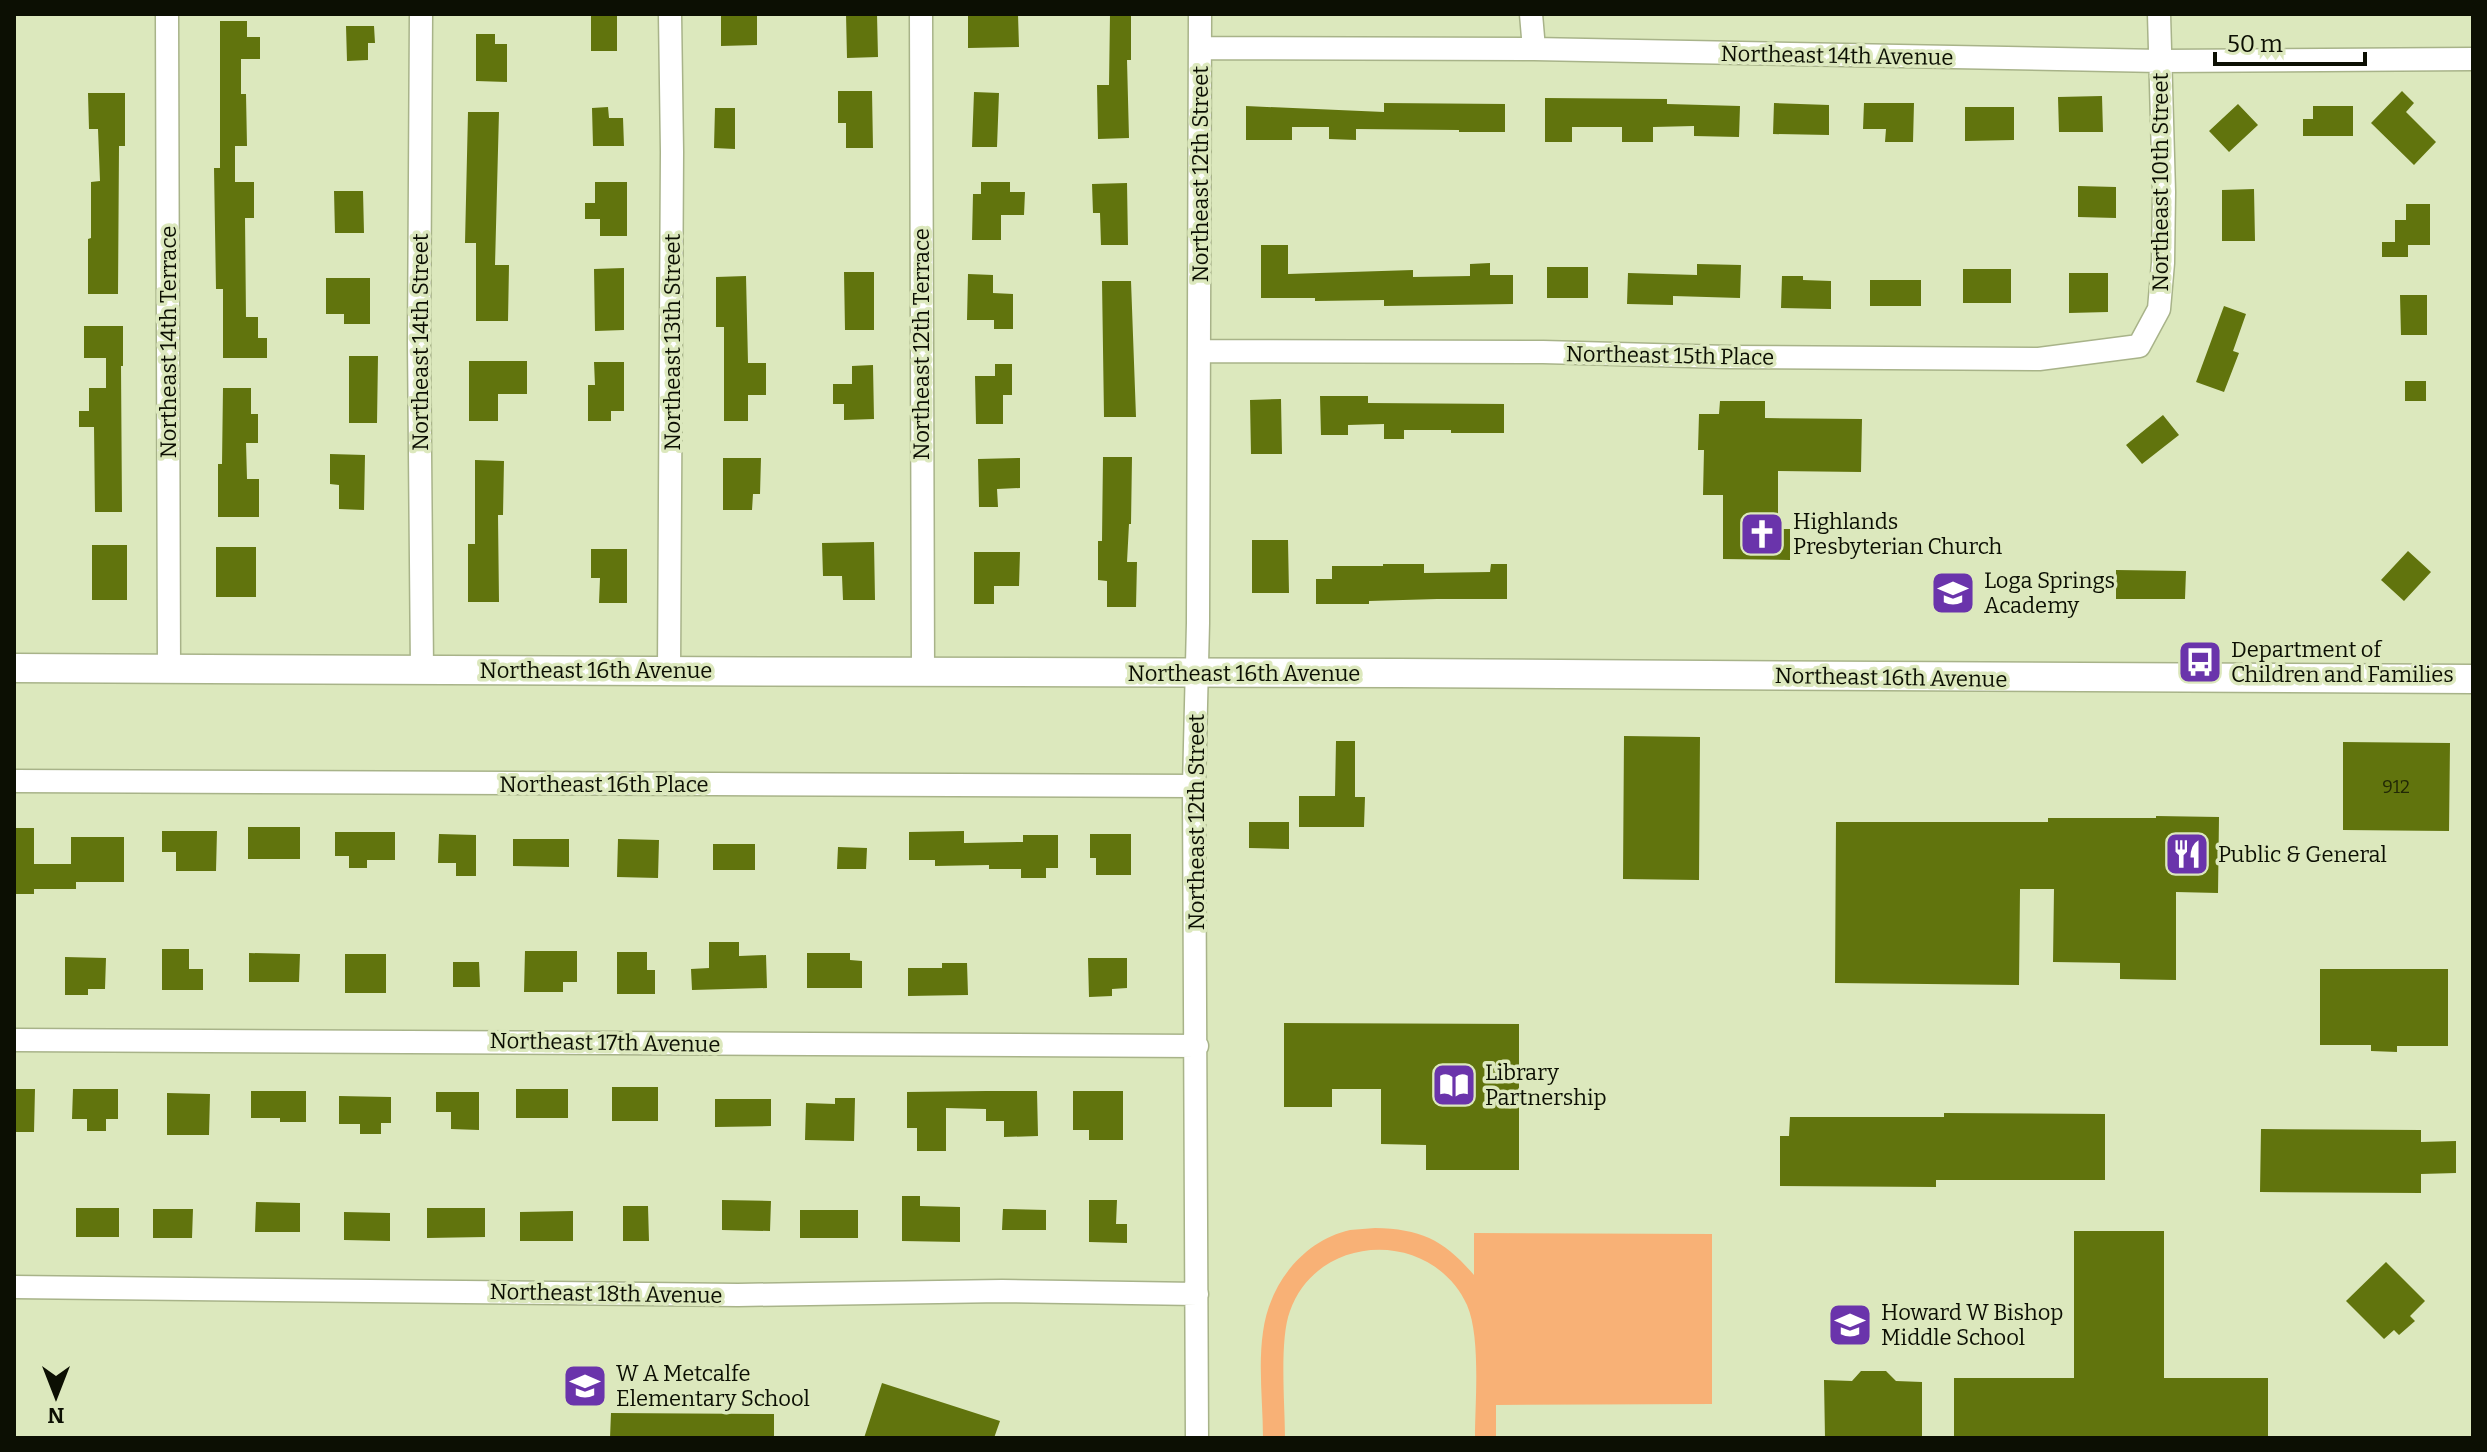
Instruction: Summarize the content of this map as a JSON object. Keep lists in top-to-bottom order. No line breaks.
{"streets":{"street":["Northeast 14th Avenue","Northeast 12th Street","Northeast 10th Street","Northeast 14th Terrace","Northeast 14th Street","Northeast 13th Street","Northeast 12th Terrace","Northeast 15th Place","Northeast 16th Avenue","Northeast 16th Place","Northeast 17th Avenue","Northeast 18th Avenue"]},"crossings":[["Northeast 14th Avenue","Northeast 12th Street"],["Northeast 14th Avenue","Northeast 10th Street"],["Northeast 12th Street","Northeast 15th Place"],["Northeast 12th Street","Northeast 16th Avenue"],["Northeast 12th Street","Northeast 16th Place"],["Northeast 12th Street","Northeast 17th Avenue"],["Northeast 12th Street","Northeast 18th Avenue"],["Northeast 10th Street","Northeast 15th Place"],["Northeast 14th Terrace","Northeast 16th Avenue"],["Northeast 14th Street","Northeast 16th Avenue"],["Northeast 13th Street","Northeast 16th Avenue"],["Northeast 12th Terrace","Northeast 16th Avenue"]],"places":{"church":["Highlands Presbyterian Church"],"school or university":["Loga Springs Academy","Howard W Bishop Middle School","W A Metcalfe Elementary School"],"bus stop":["Department of Children and Families"],"restaurant":["Public & General"],"library":["Library Partnership"]},"house_numbers":["912"],"scale_bar":"50 m","north":"bottom"}
